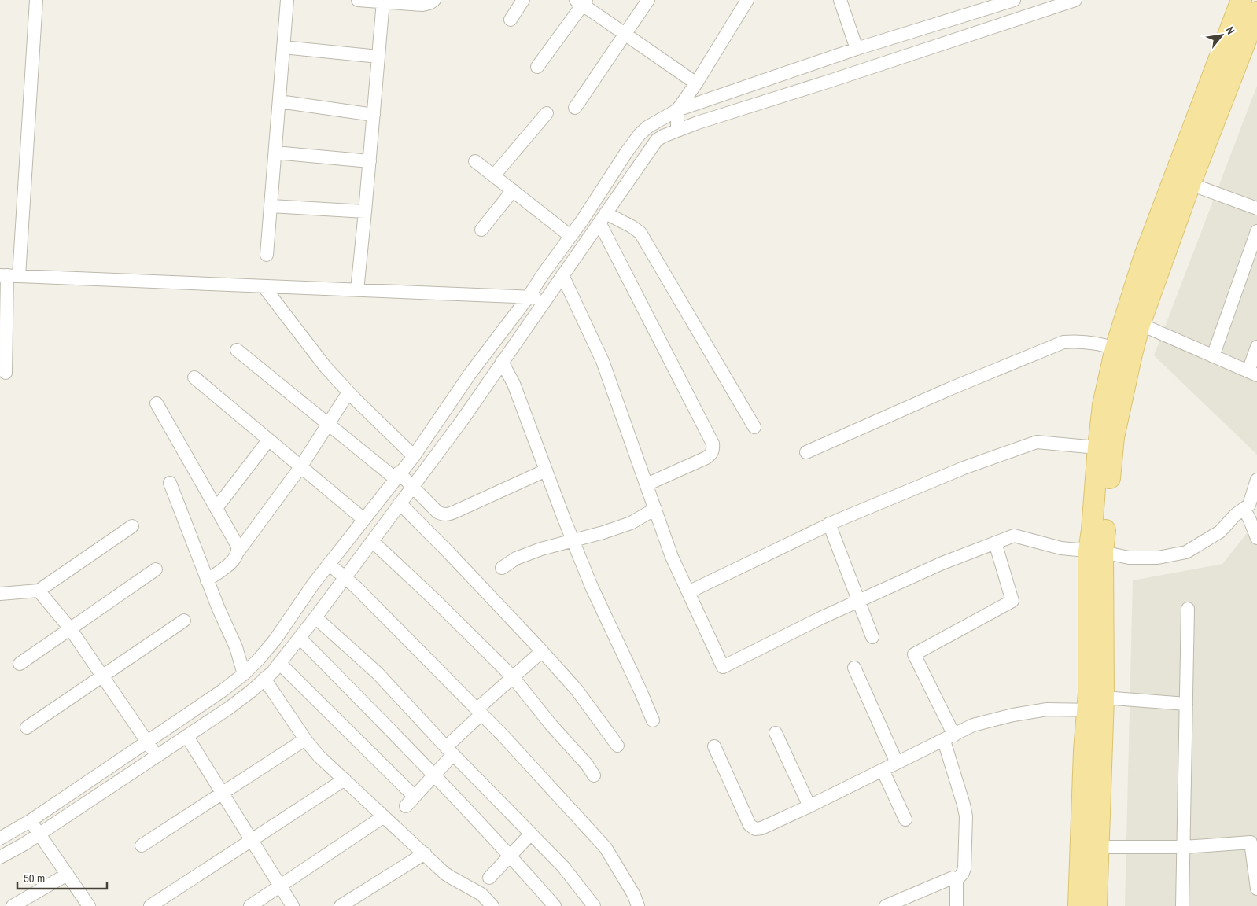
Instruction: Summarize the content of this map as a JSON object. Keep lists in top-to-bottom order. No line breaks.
{"scale_bar":"50 m","north":"top right"}
